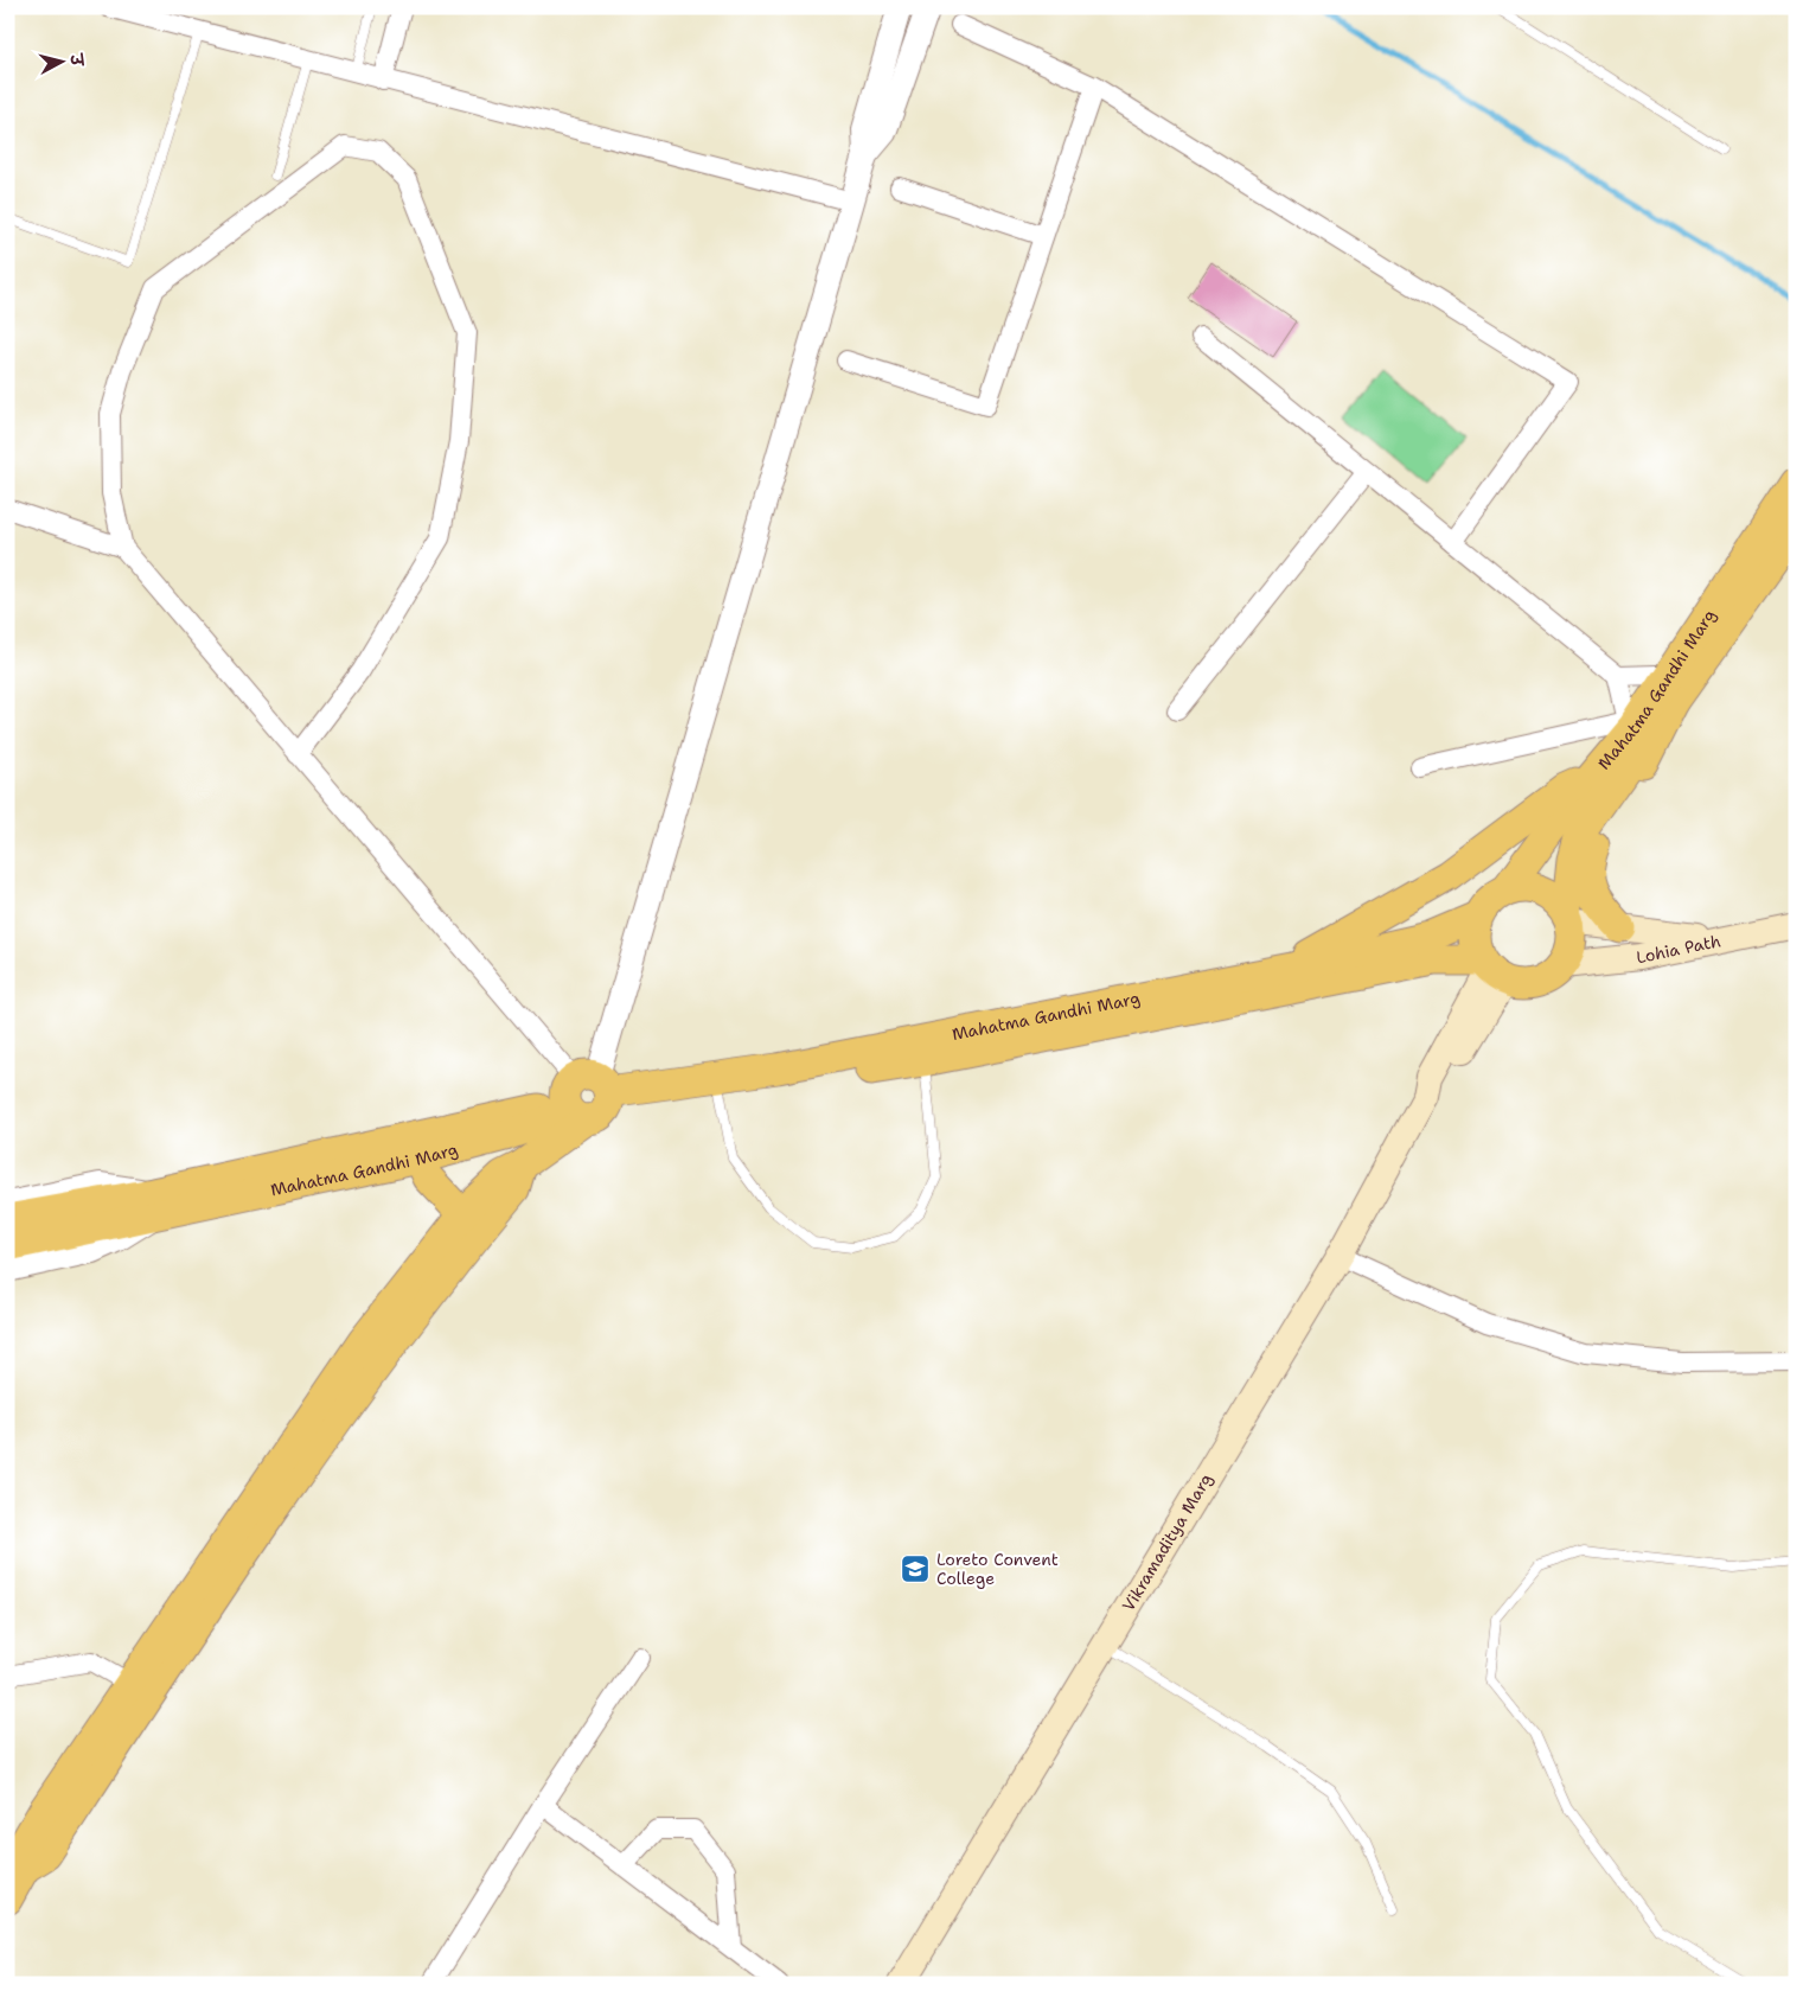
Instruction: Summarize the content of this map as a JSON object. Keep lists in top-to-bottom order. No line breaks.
{"streets":{"main road":["Mahatma Gandhi Marg","Lohia Path","Vikramaditya Marg"]},"crossings":[["Mahatma Gandhi Marg","Lohia Path"],["Mahatma Gandhi Marg","Vikramaditya Marg"],["Lohia Path","Vikramaditya Marg"]],"places":{"school or university":["Loreto Convent College"]},"north":"right"}
